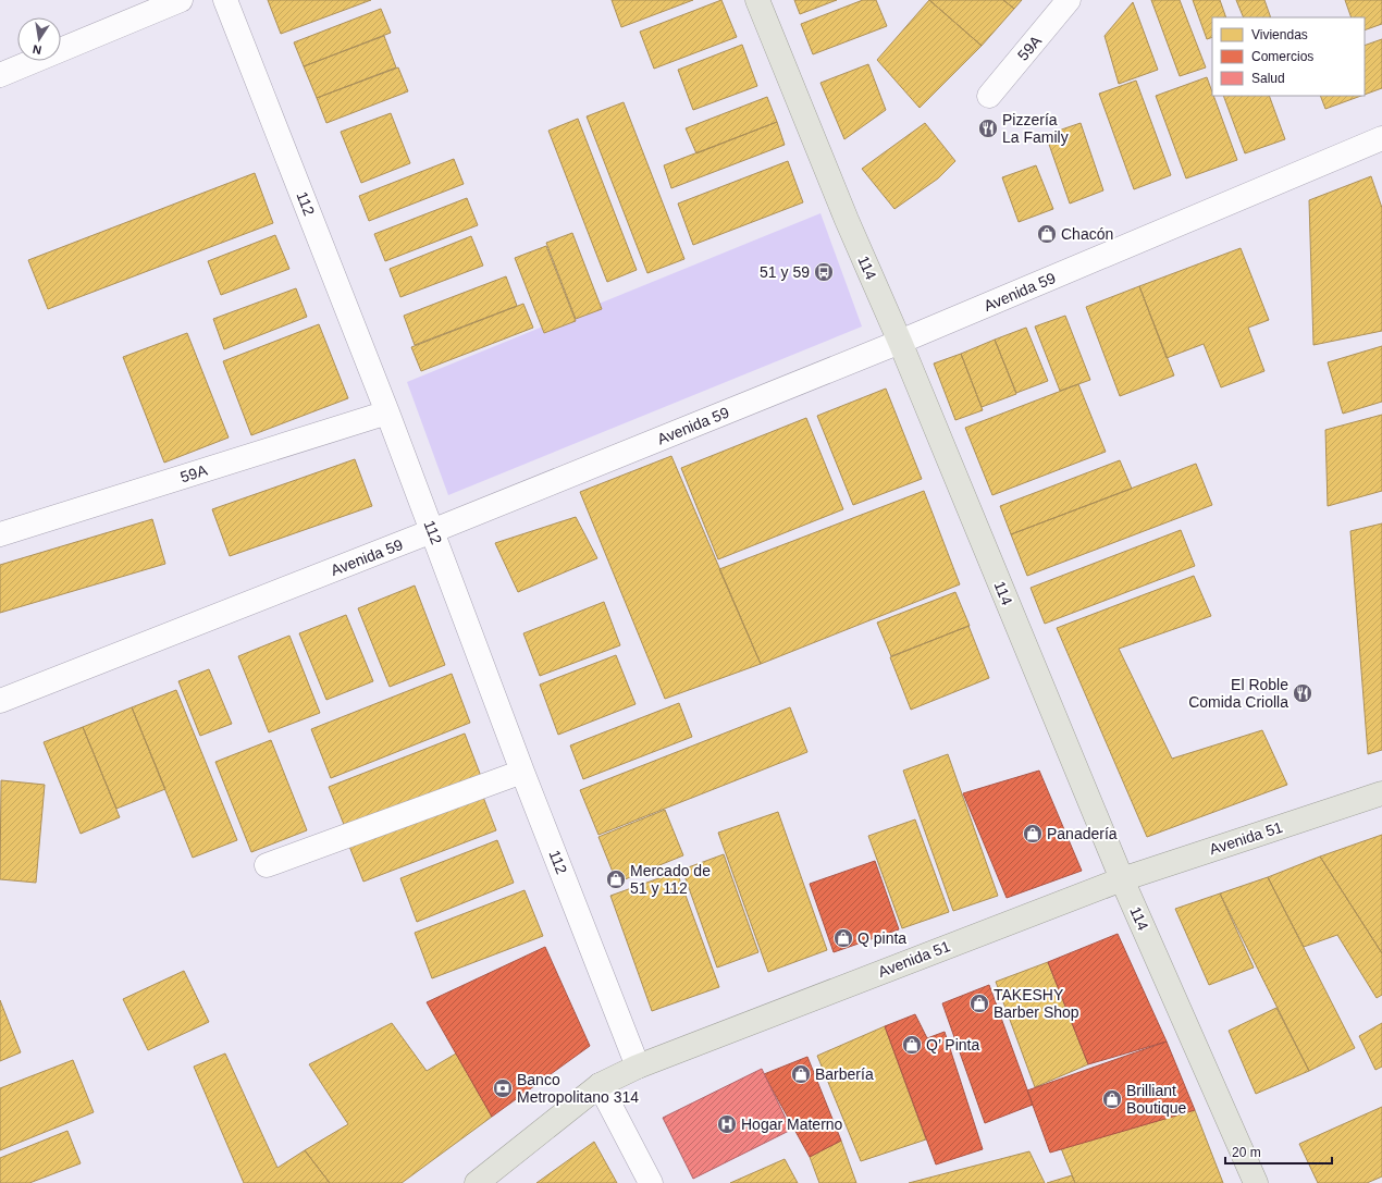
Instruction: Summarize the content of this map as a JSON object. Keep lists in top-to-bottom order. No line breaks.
{"streets":{"main road":["114","Avenida 51"],"street":["59A","112","Avenida 59"]},"crossings":[["59A","112"],["112","Avenida 59"],["112","Avenida 51"],["114","Avenida 59"],["114","Avenida 51"]],"places":{"restaurant":["Pizzería La Family","El Roble Comida Criolla"],"shop":["Chacón","Panadería","Mercado de 51 y 112","Q pinta","TAKESHY Barber Shop","Q’ Pinta","Barbería","Brilliant Boutique"],"bus stop":["51 y 59"],"bank":["Banco Metropolitano 314"],"hospital":["Hogar Materno"]},"legend":["Viviendas","Comercios","Salud"],"scale_bar":"20 m","north":"bottom"}
